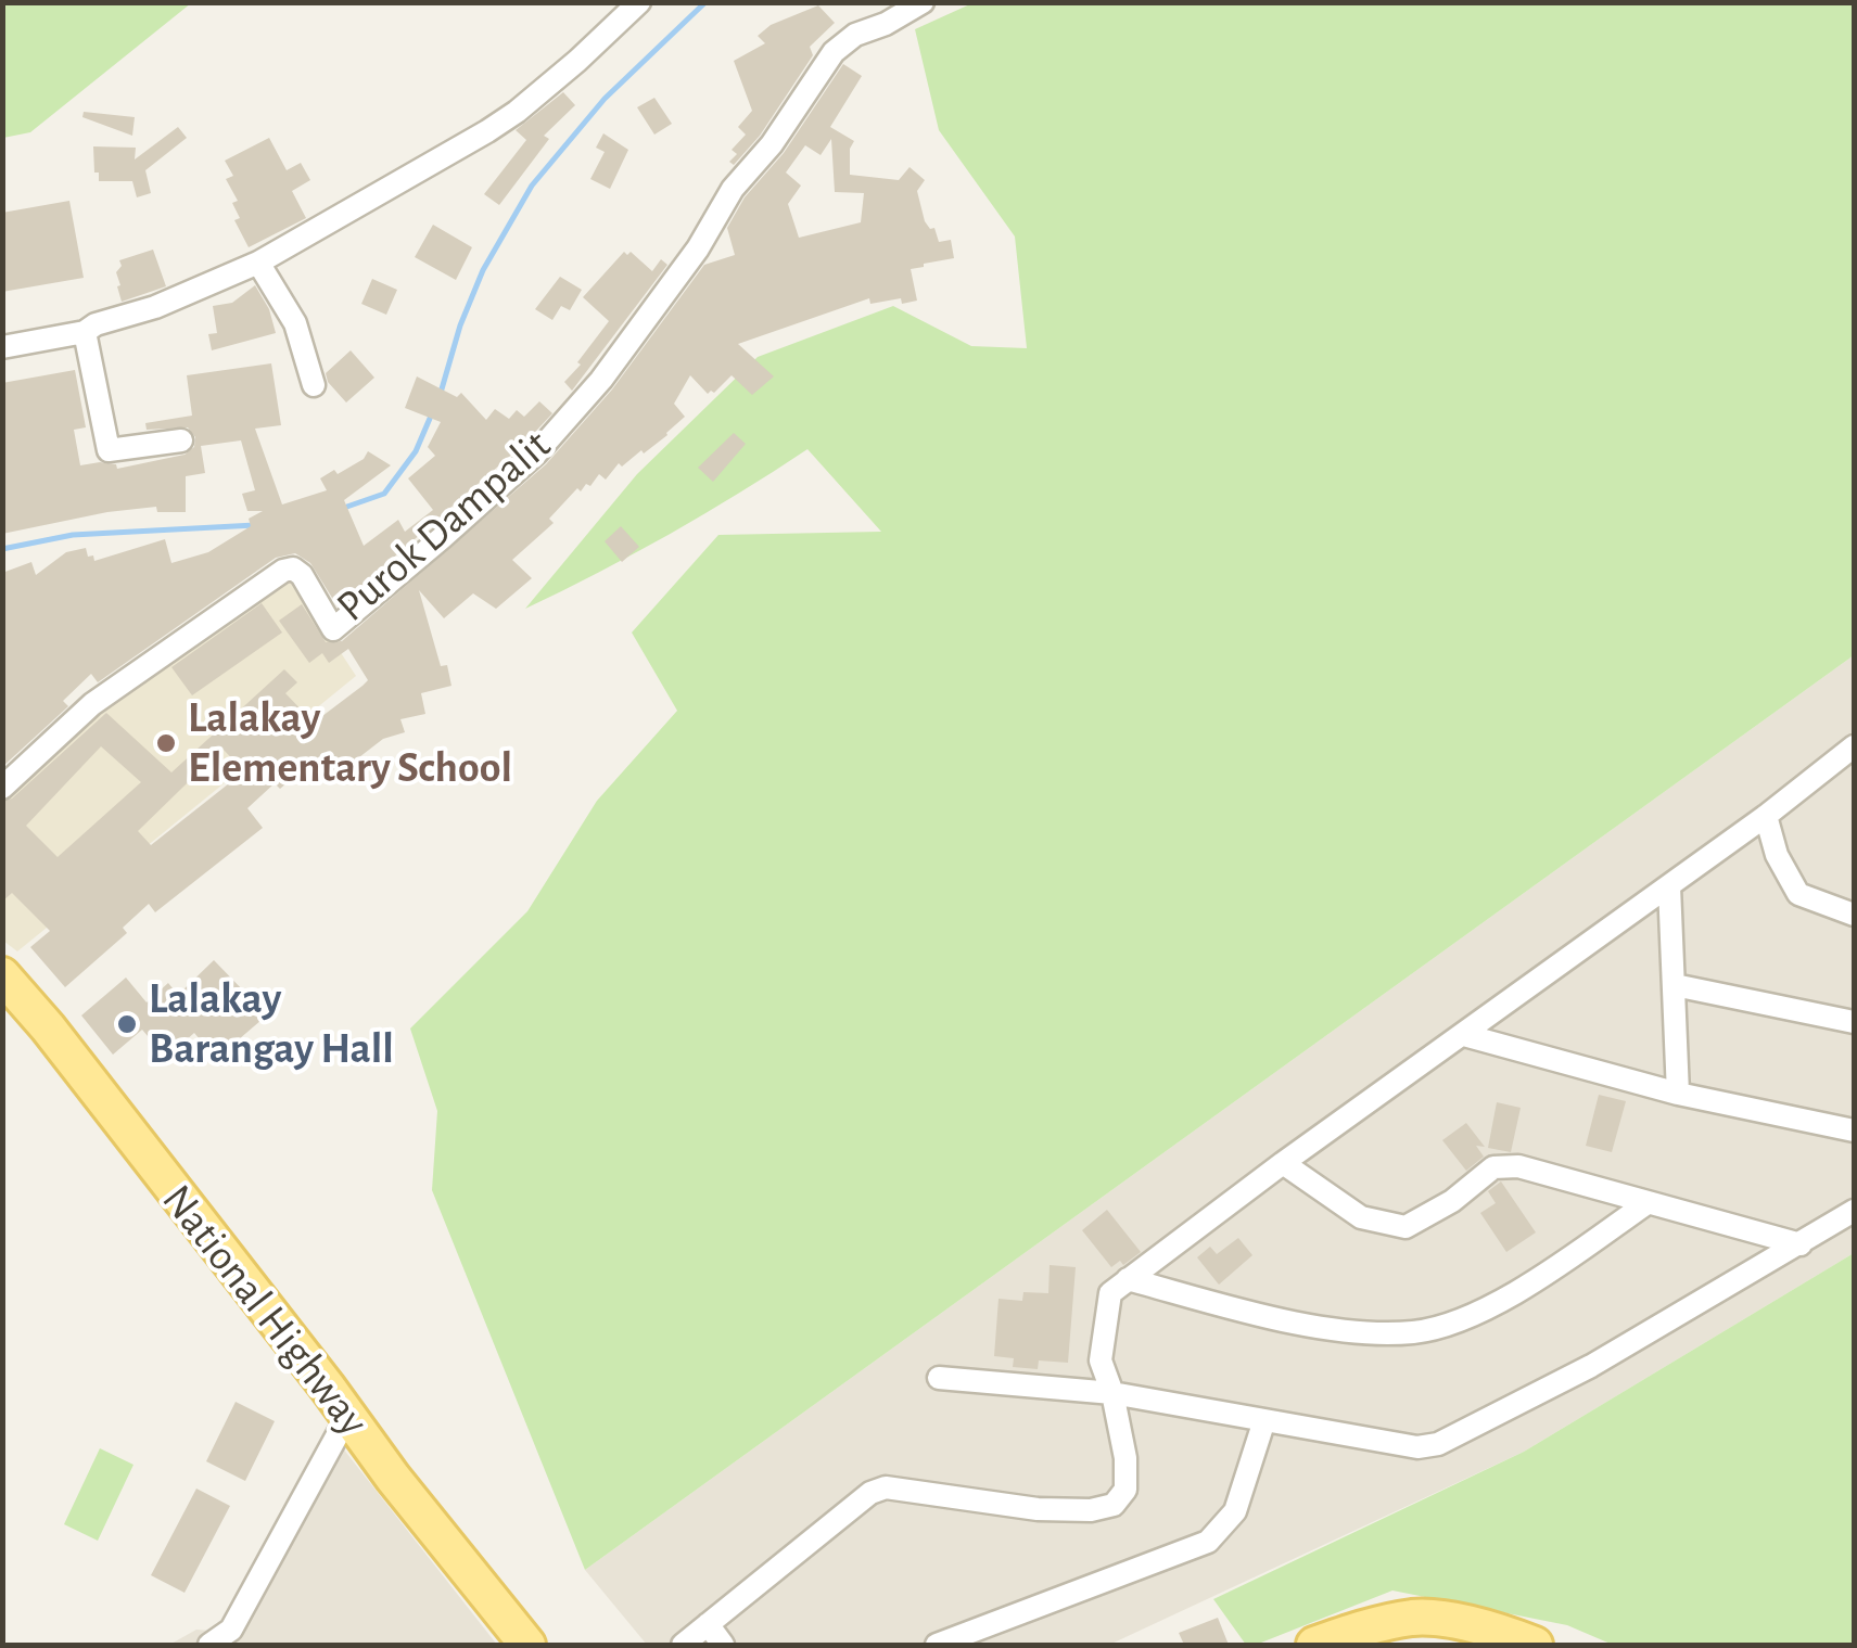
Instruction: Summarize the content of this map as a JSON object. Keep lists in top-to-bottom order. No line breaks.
{"streets":{"main road":["National Highway"],"street":["Purok Dampalit"]},"places":["Lalakay Elementary School","Lalakay Barangay Hall"]}
